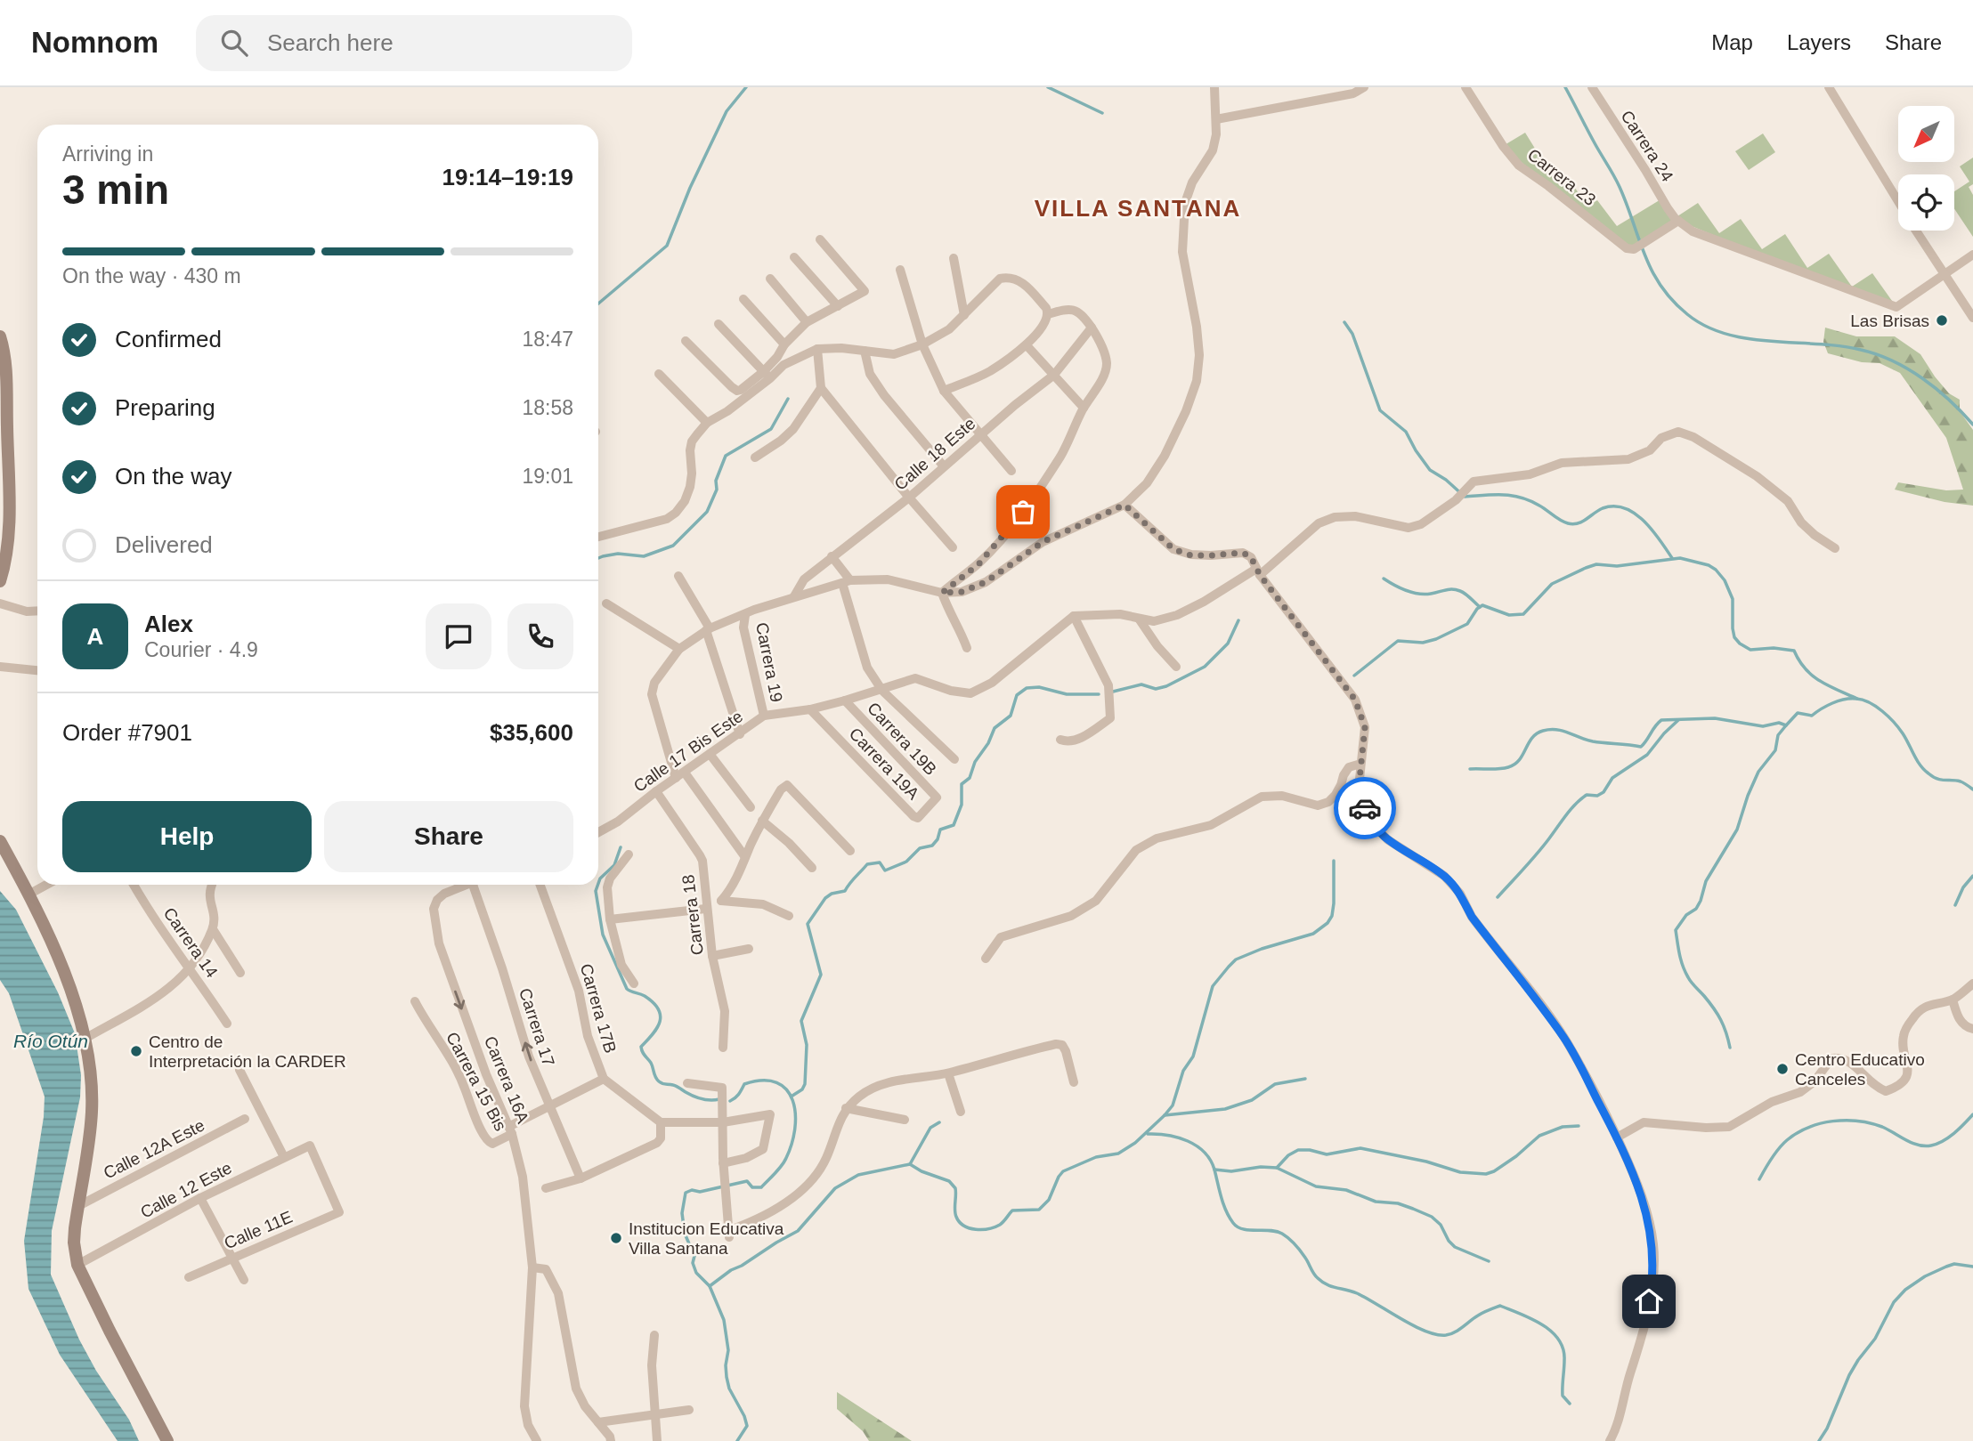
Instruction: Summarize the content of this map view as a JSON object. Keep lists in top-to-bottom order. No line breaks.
{"streets":{"street":["Carrera 24","Carrera 23","Calle 18 Este","Carrera 19","Carrera 19B","Calle 17 Bis Este","Carrera 19A","Carrera 18","Carrera 14","Carrera 17B","Carrera 17","Carrera 16A","Carrera 15 Bis","Calle 12A Este","Calle 12 Este","Calle 11E"]},"crossings":[["Carrera 24","Carrera 23"],["Carrera 19","Calle 17 Bis Este"],["Carrera 19B","Calle 17 Bis Este"],["Carrera 19B","Carrera 19A"],["Calle 17 Bis Este","Carrera 19A"],["Calle 17 Bis Este","Carrera 18"],["Carrera 16A","Carrera 15 Bis"],["Calle 12 Este","Calle 11E"]],"one_way":["Carrera 17","Carrera 16A"],"districts":["VILLA SANTANA"],"water":["Río Otún"],"places":["Las Brisas","Centro de Interpretación la CARDER","Centro Educativo Canceles","Institucion Educativa Villa Santana"],"north":"bottom left","page":{"header":"Nomnom","search":"Search here","nav":["Map","Layers","Share"],"heading":["3 min","Arriving in","19:14–19:19"],"panel":["Alex","Courier · 4.9","Order #7901","$35,600"],"bar":"On the way · 430 m","list":[["Confirmed","18:47"],["Preparing","18:58"],["On the way","19:01"],"Delivered"],"round":"A","buttons":["Help","Share"]}}
